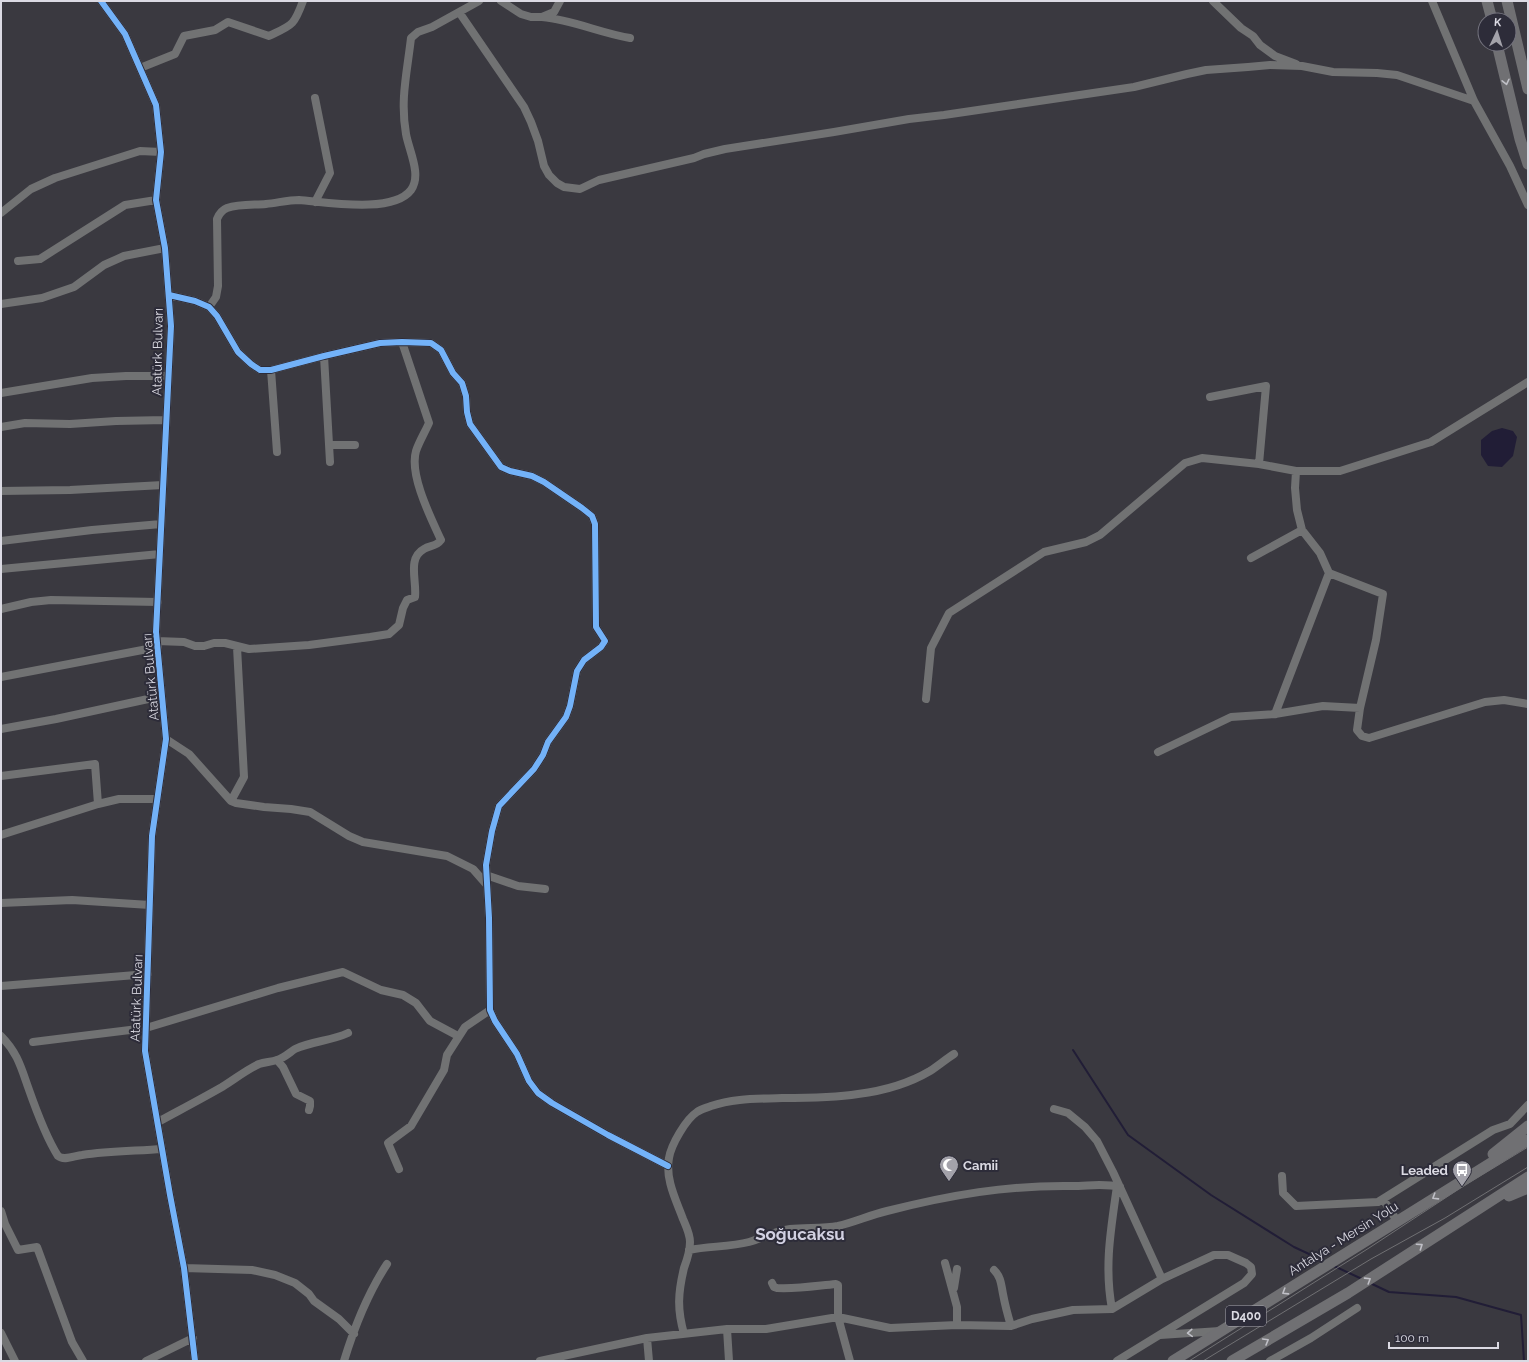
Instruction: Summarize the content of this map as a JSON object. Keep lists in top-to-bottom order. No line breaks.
{"streets":{"highway":["Antalya - Mersin Yolu","D400"],"street":["Atatürk Bulvarı"]},"districts":["Soğucaksu"],"places":{"mosque":["Camii"],"bus stop":["Leaded"]},"scale_bar":"100 m","north":"top"}
